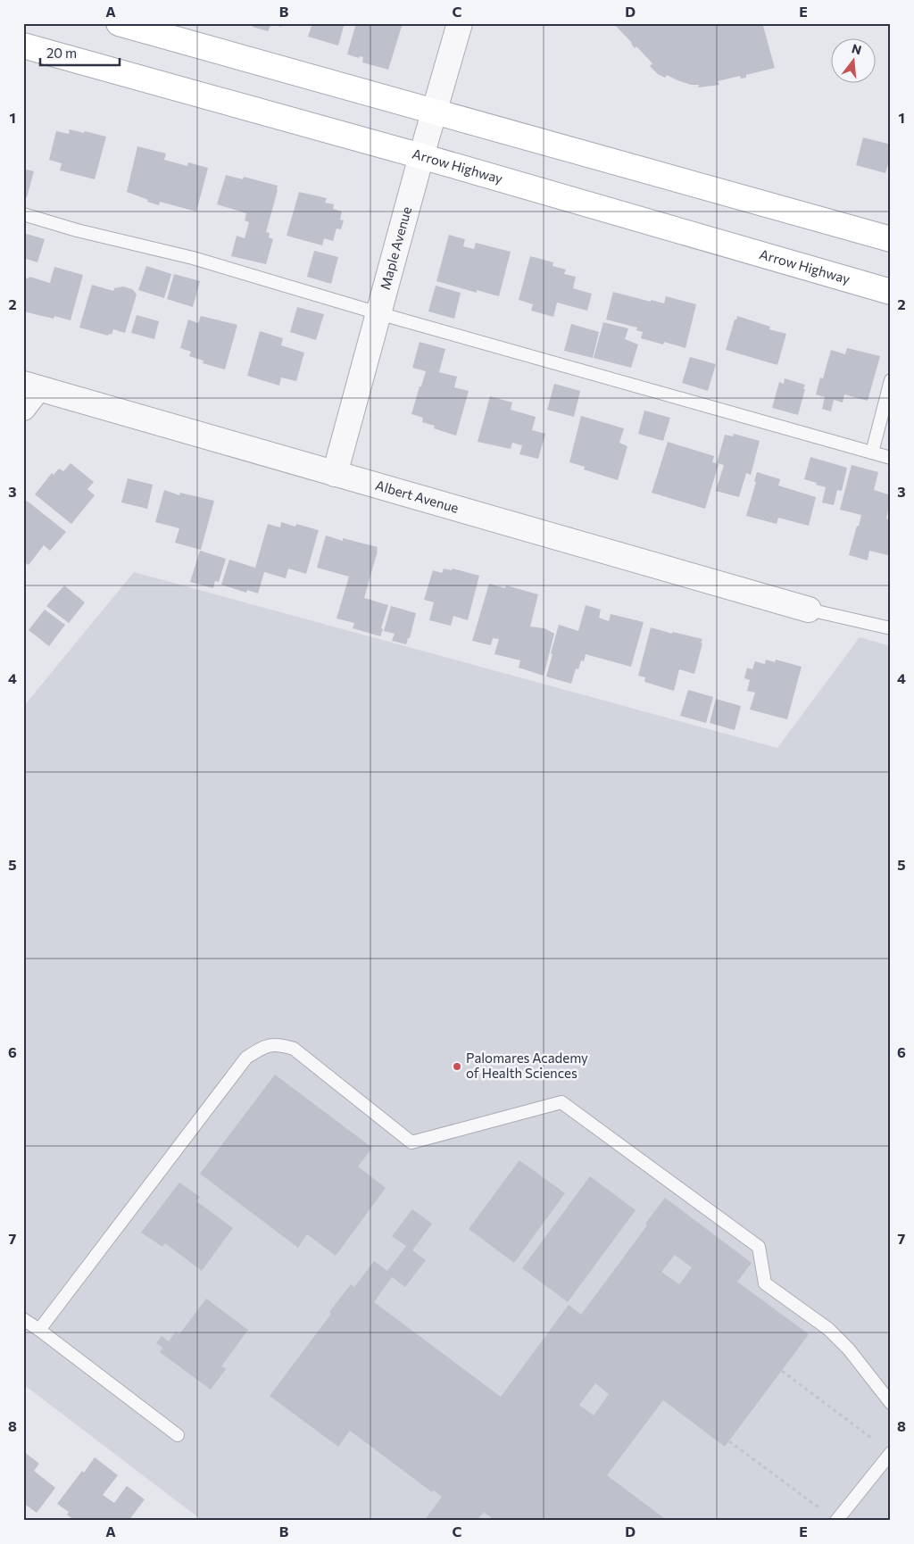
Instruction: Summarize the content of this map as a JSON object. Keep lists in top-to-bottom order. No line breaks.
{"streets":{"main road":["Arrow Highway"],"street":["Maple Avenue","Albert Avenue"]},"crossings":[["Arrow Highway","Maple Avenue"],["Maple Avenue","Albert Avenue"]],"places":["Palomares Academy of Health Sciences"],"scale_bar":"20 m","north":"top","grid":{"columns":["A","B","C","D","E"],"rows":["1","2","3","4","5","6","7","8"]}}
